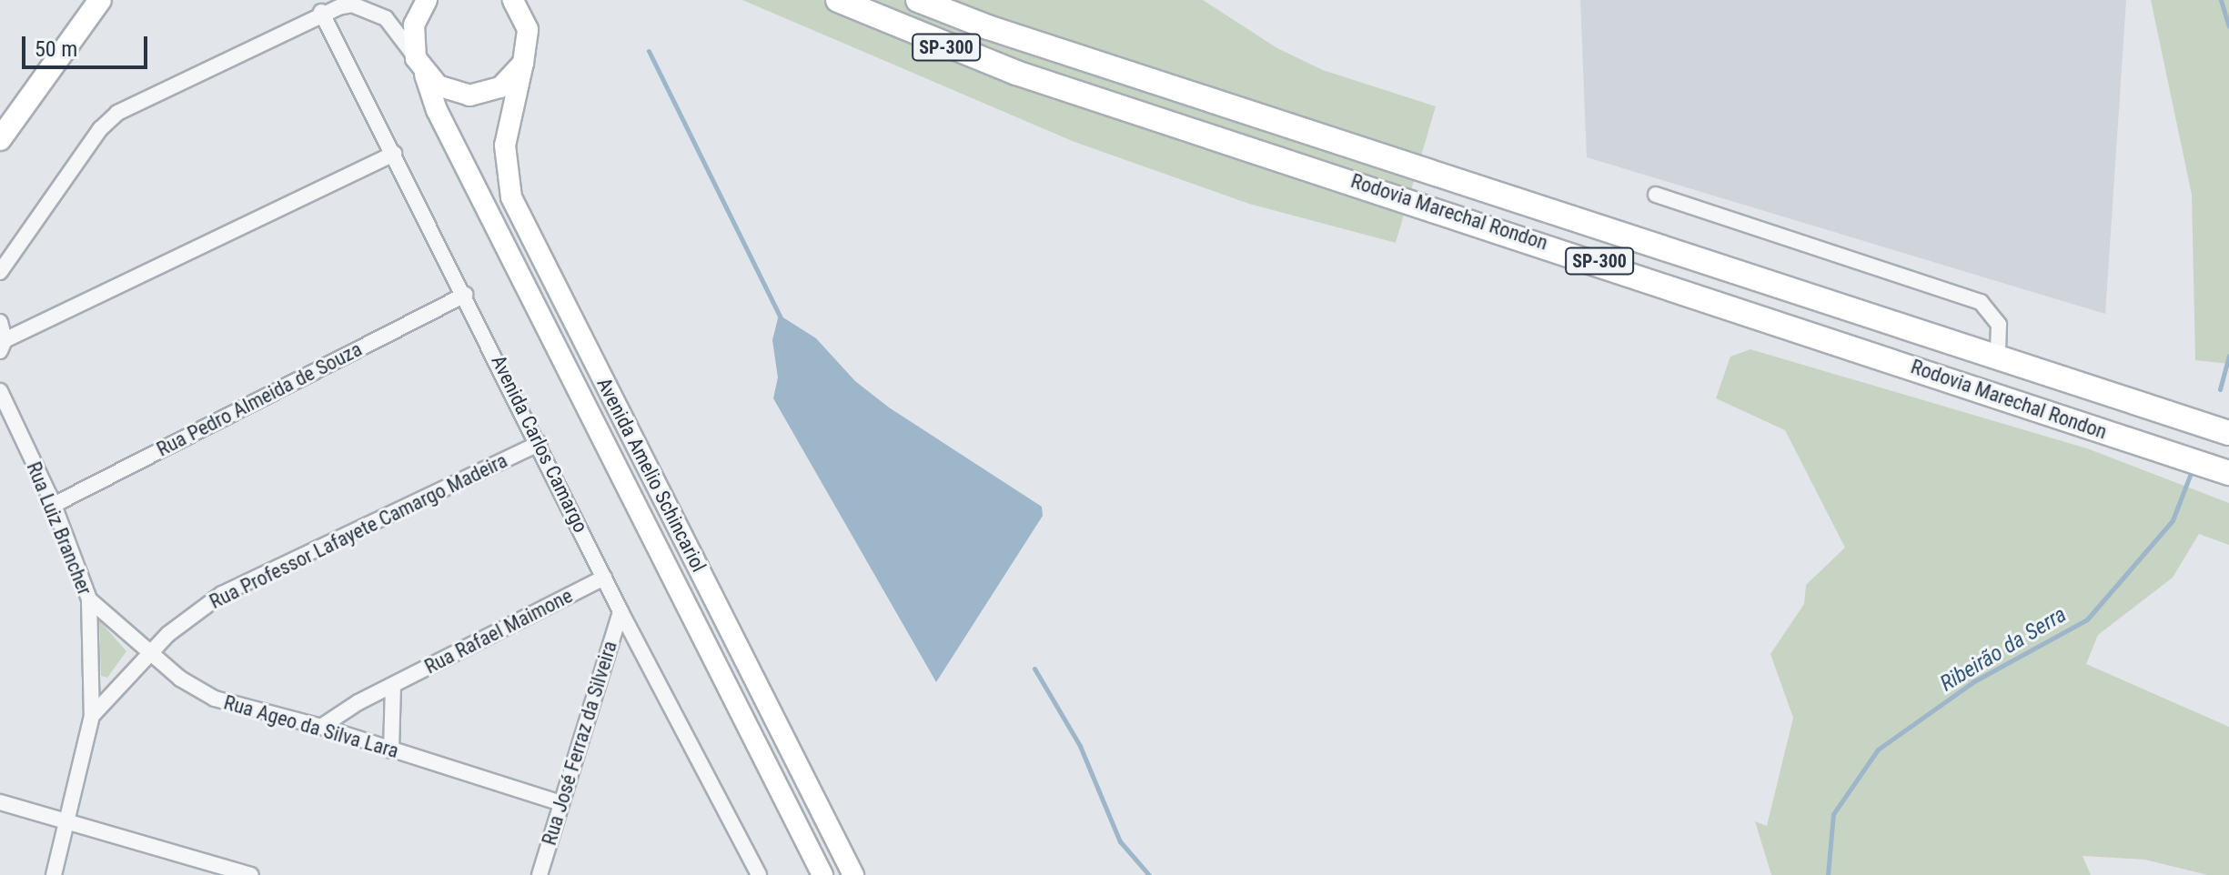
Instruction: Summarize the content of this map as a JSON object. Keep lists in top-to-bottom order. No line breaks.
{"streets":{"highway":["SP-300","Rodovia Marechal Rondon"],"main road":["Avenida Amelio Schincariol"],"street":["Rua Pedro Almeida de Souza","Avenida Carlos Camargo","Rua Luiz Brancher","Rua Professor Lafayete Camargo Madeira","Rua Rafael Maimone","Rua Ageo da Silva Lara","Rua José Ferraz da Silveira"]},"crossings":[["Rua Pedro Almeida de Souza","Avenida Carlos Camargo"],["Rua Pedro Almeida de Souza","Rua Luiz Brancher"],["Avenida Carlos Camargo","Rua Professor Lafayete Camargo Madeira"],["Avenida Carlos Camargo","Rua Rafael Maimone"],["Avenida Carlos Camargo","Rua José Ferraz da Silveira"],["Rua Luiz Brancher","Rua Ageo da Silva Lara"],["Rua Professor Lafayete Camargo Madeira","Rua Ageo da Silva Lara"],["Rua Rafael Maimone","Rua Ageo da Silva Lara"],["Rua Ageo da Silva Lara","Rua José Ferraz da Silveira"]],"water":["Ribeirão da Serra"],"scale_bar":"50 m"}
